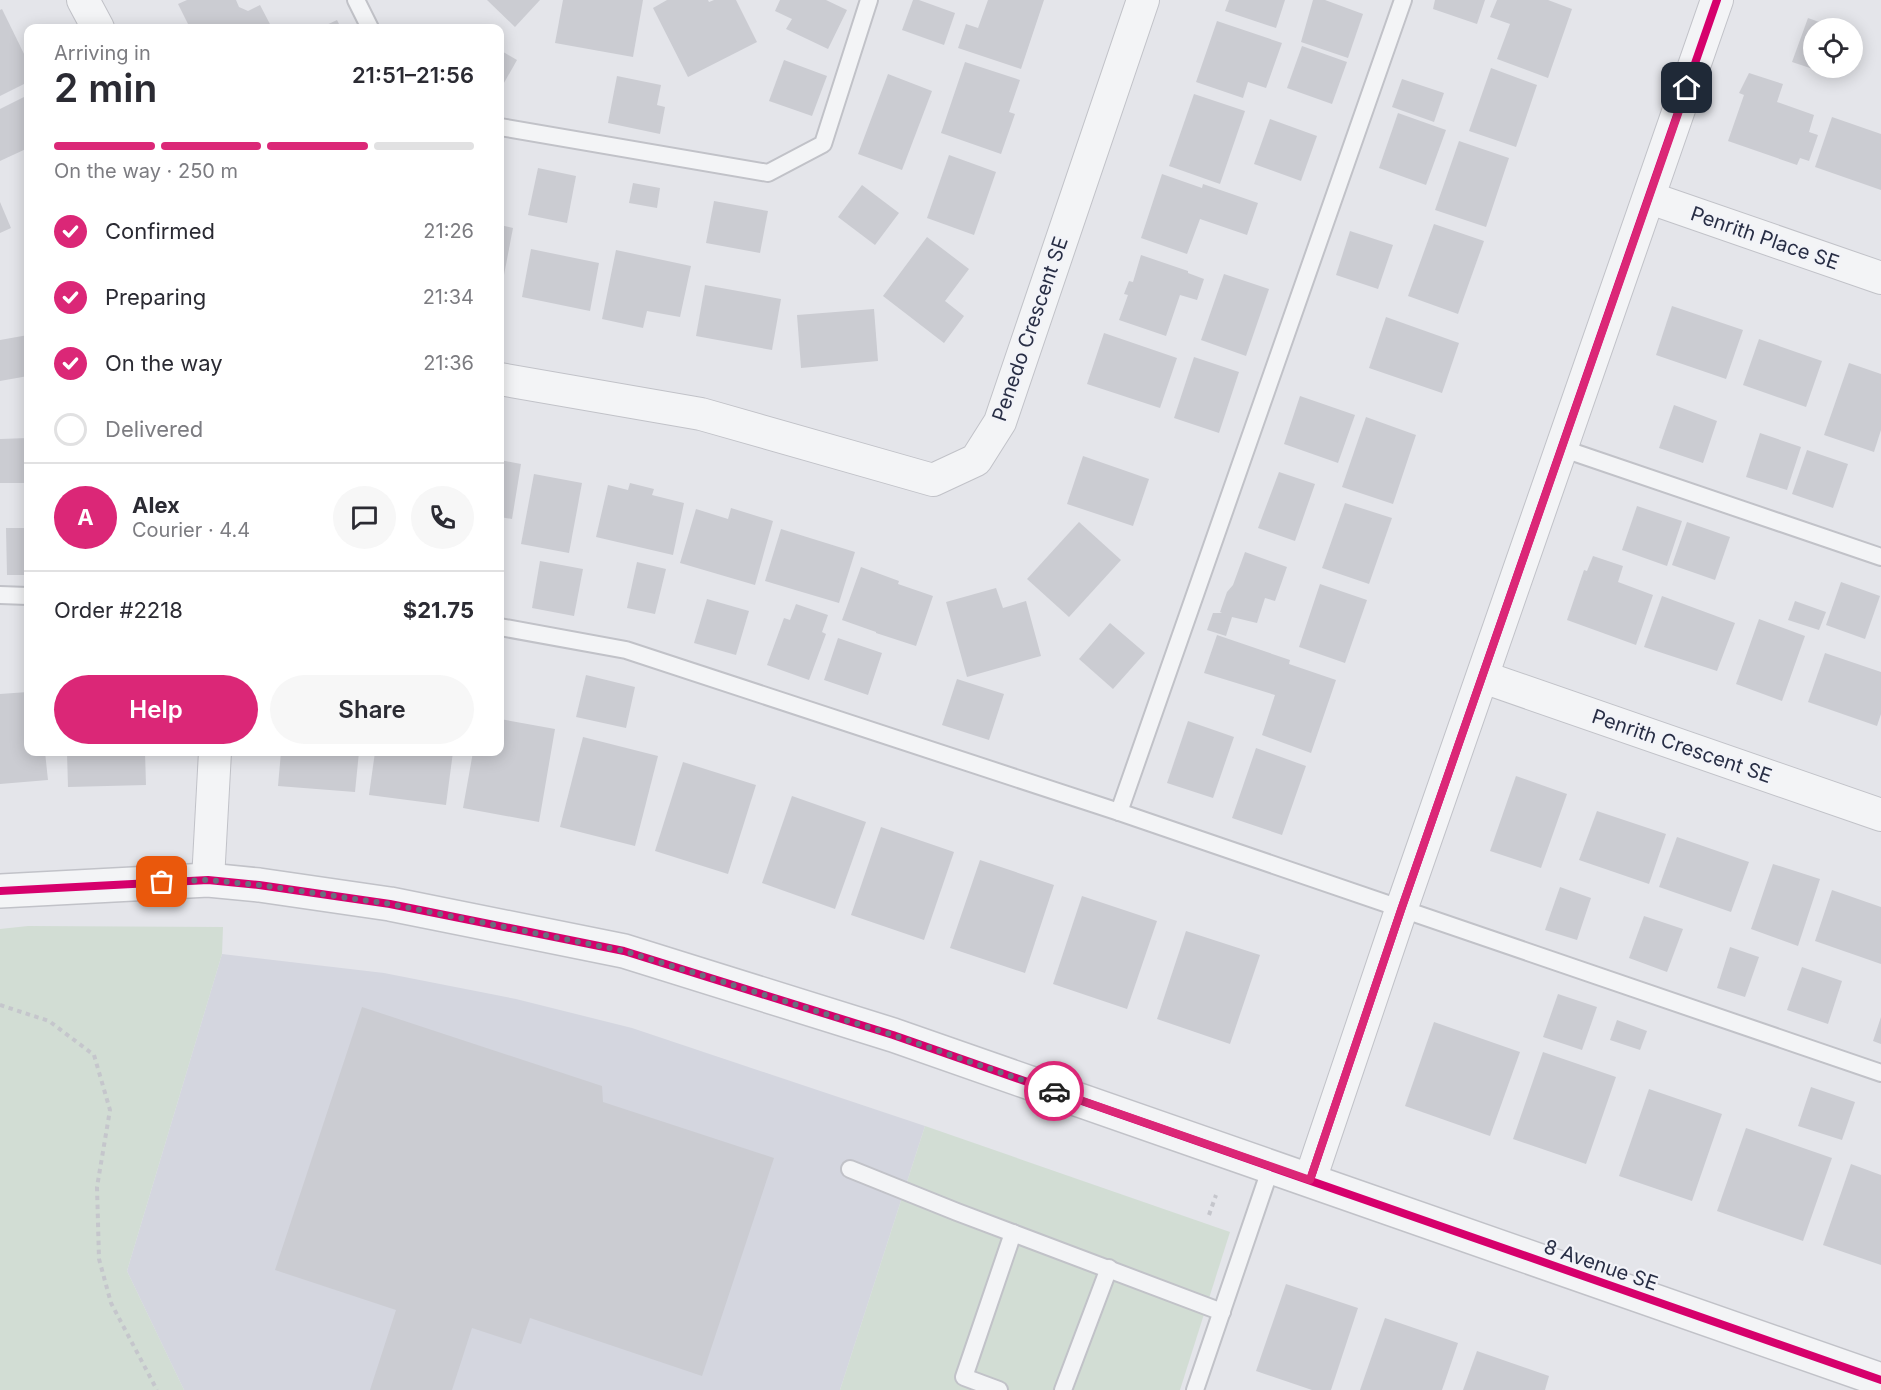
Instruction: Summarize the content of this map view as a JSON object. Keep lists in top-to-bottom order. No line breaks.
{"streets":{"street":["Penrith Place SE","Penedo Crescent SE","Penrith Crescent SE","8 Avenue SE"]},"page":{"heading":["2 min","Arriving in","21:51–21:56"],"panel":["Alex","Courier · 4.4","Order #2218","$21.75"],"bar":"On the way · 250 m","list":[["Confirmed","21:26"],["Preparing","21:34"],["On the way","21:36"],"Delivered"],"round":"A","buttons":["Help","Share"]}}
